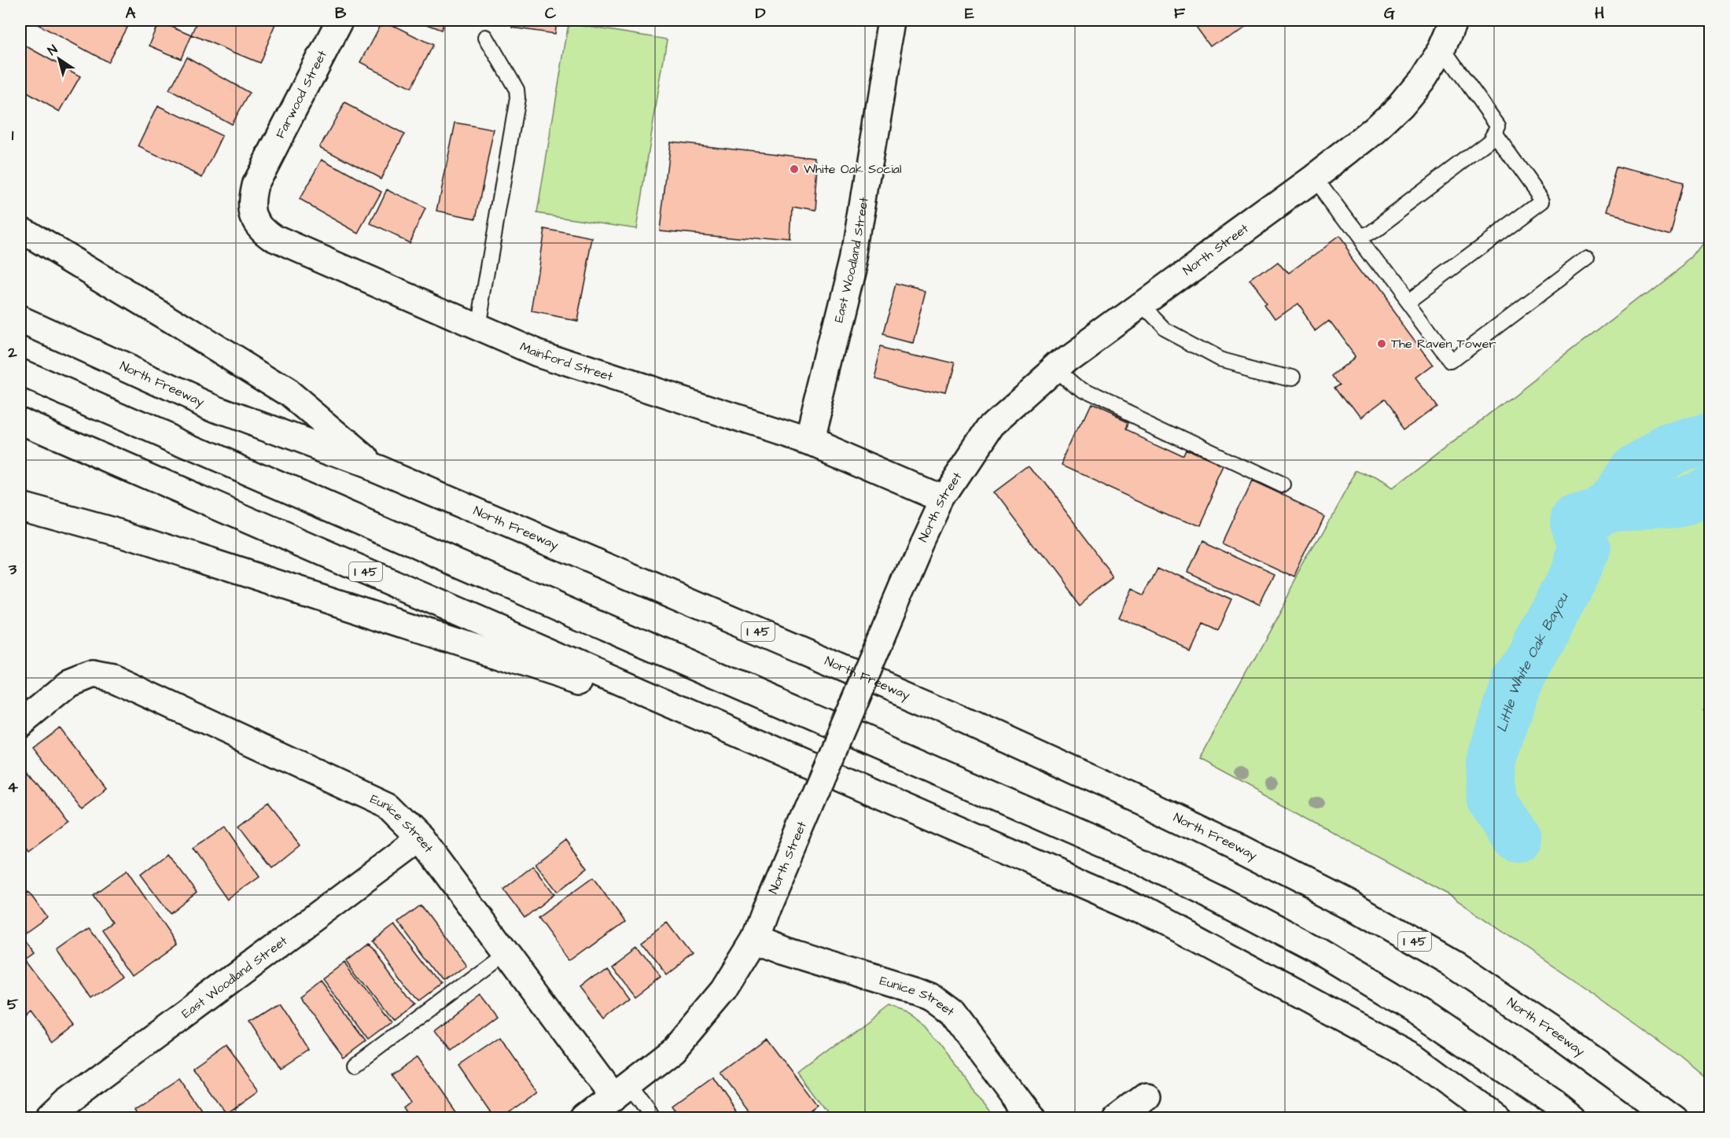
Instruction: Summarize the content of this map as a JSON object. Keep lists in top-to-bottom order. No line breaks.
{"streets":{"main road":["Farwood Street","North Street","East Woodland Street","Mainford Street","North Freeway","I 45","Eunice Street"]},"crossings":[["Farwood Street","Mainford Street"],["North Street","Mainford Street"],["North Street","Eunice Street"],["East Woodland Street","Mainford Street"],["East Woodland Street","Eunice Street"]],"water":["Little White Oak Bayou"],"places":["White Oak Social","The Raven Tower"],"north":"top left","grid":{"columns":["A","B","C","D","E","F","G","H"],"rows":["1","2","3","4","5"]}}
